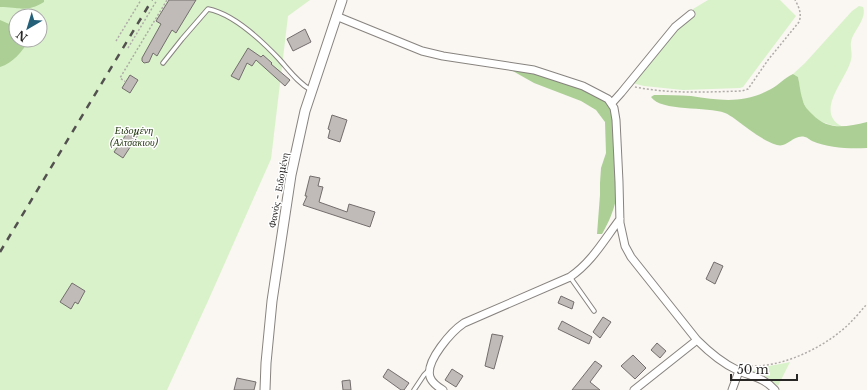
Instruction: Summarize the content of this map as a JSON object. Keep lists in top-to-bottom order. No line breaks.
{"streets":{"street":["Φανός - Ειδομένη"]},"parks":["Ειδομένη (Αλτσάκιου)"],"scale_bar":"50 m","north":"bottom left"}
